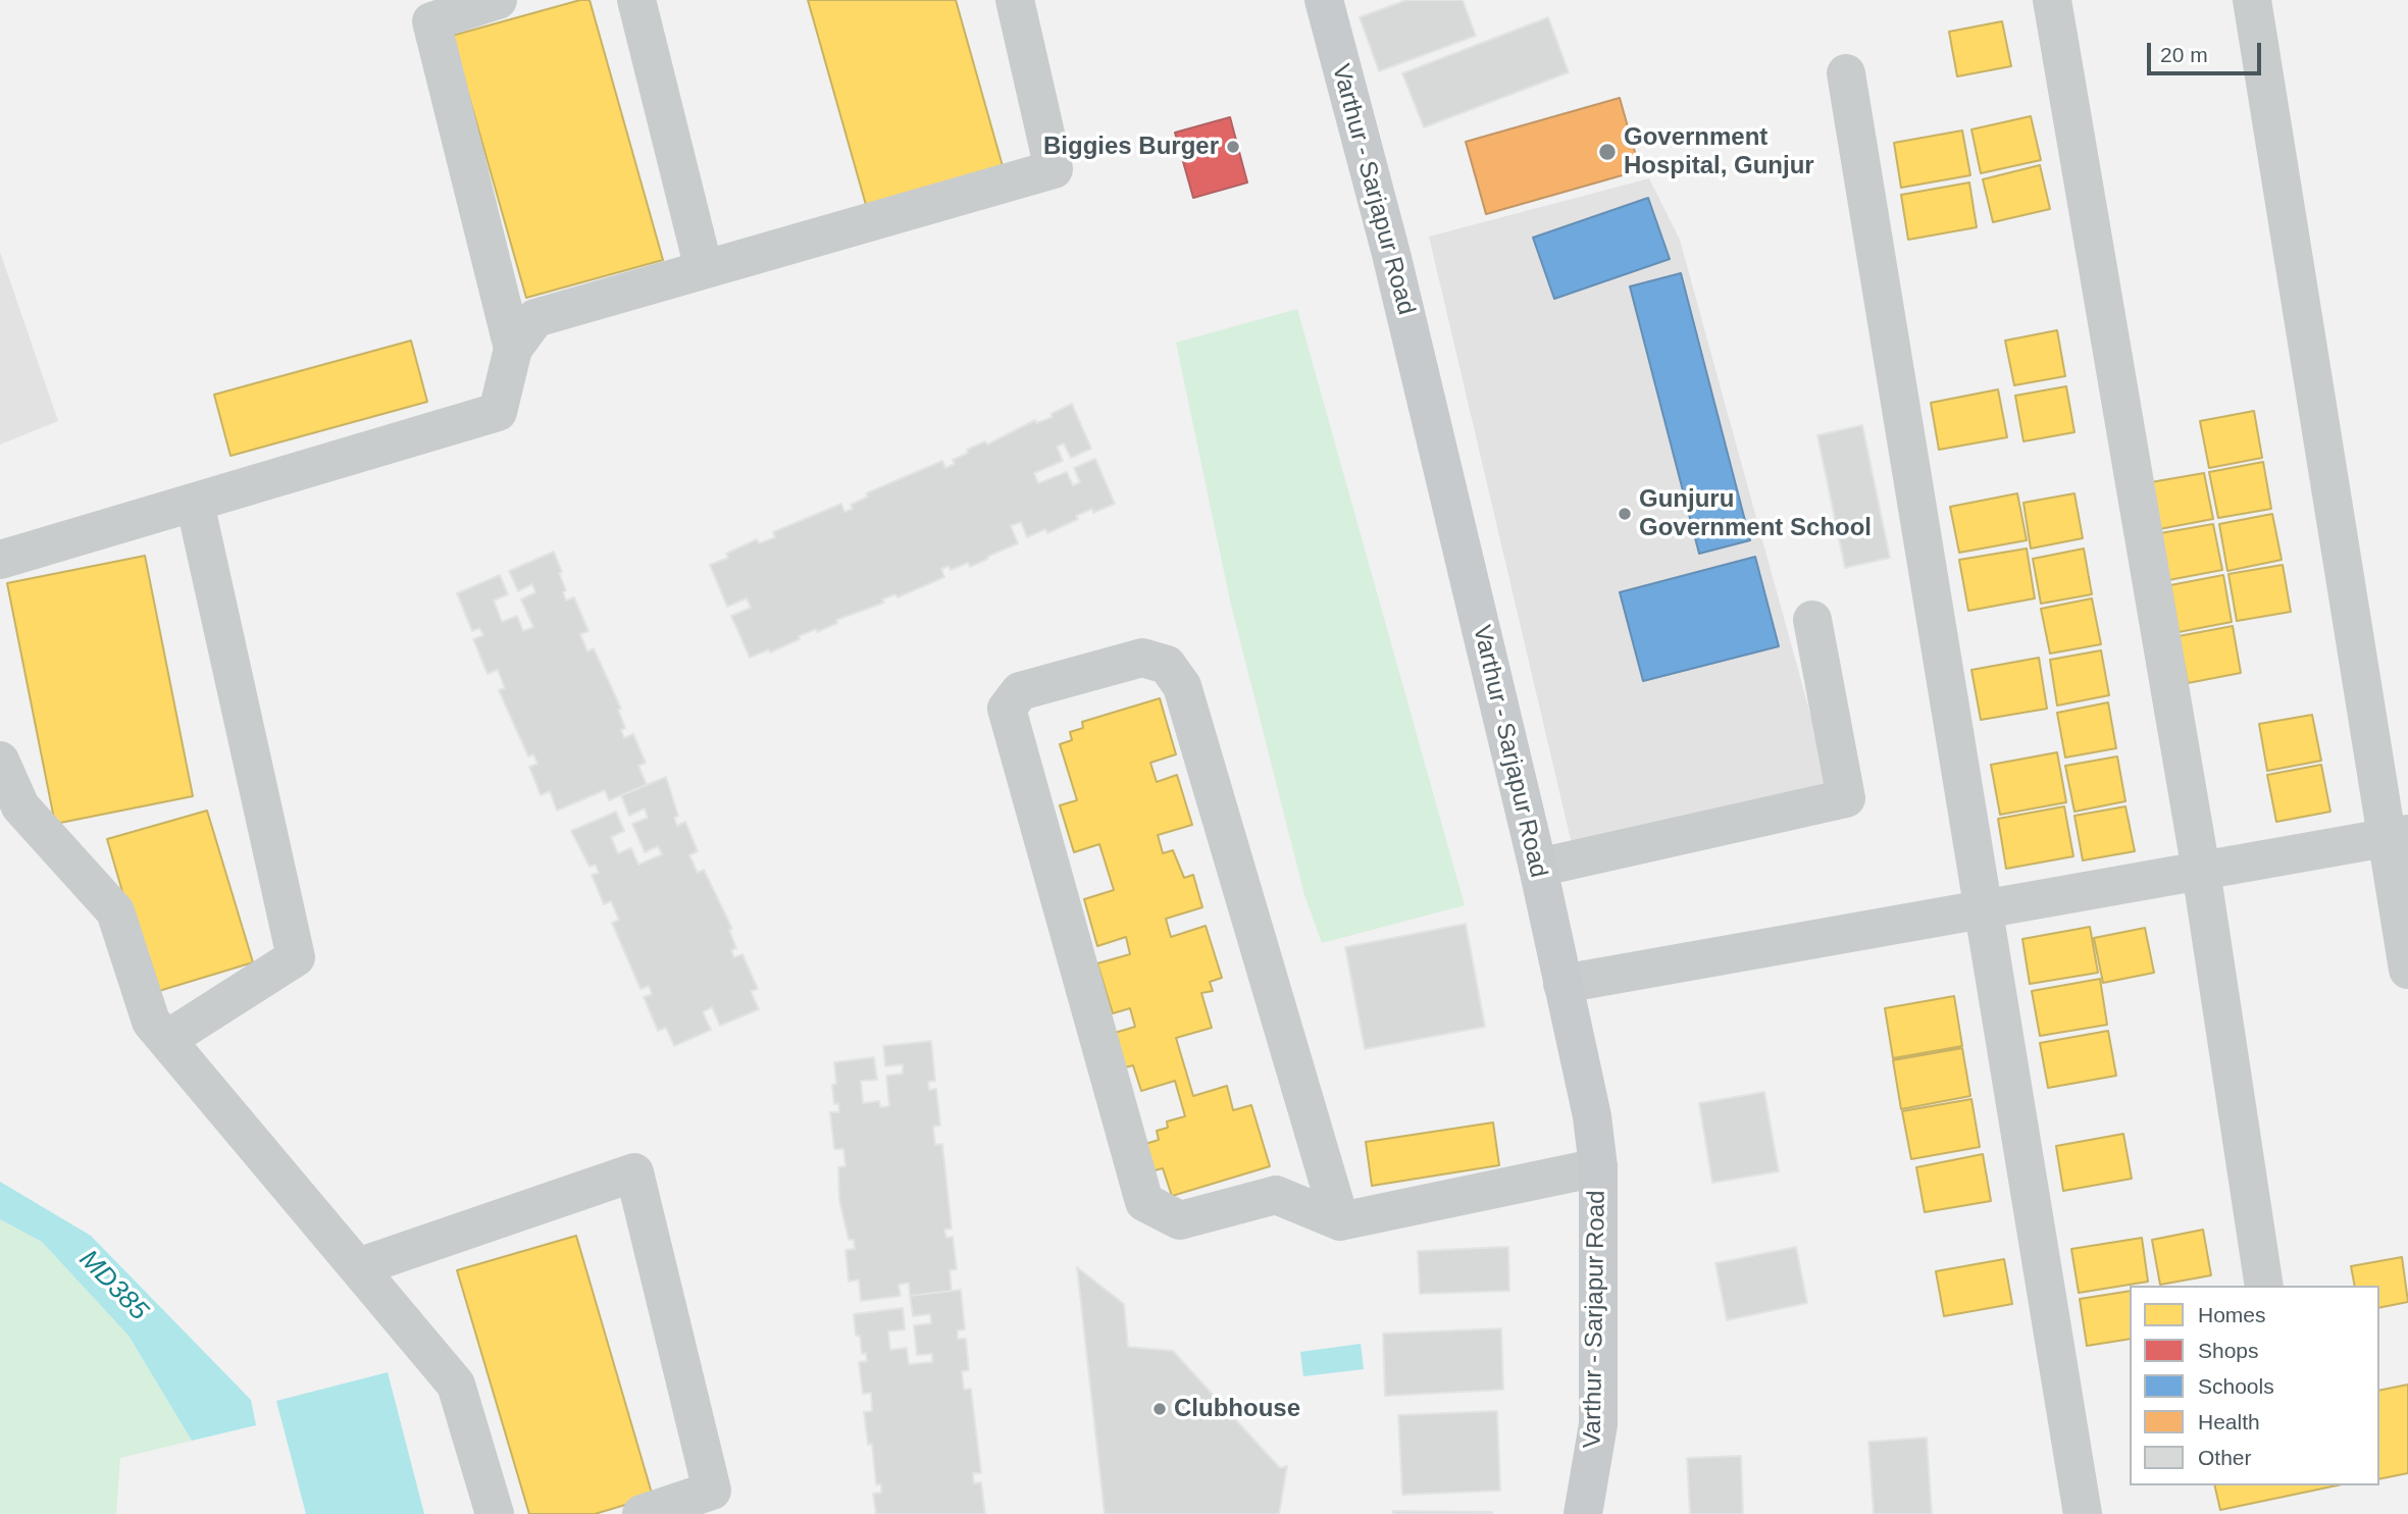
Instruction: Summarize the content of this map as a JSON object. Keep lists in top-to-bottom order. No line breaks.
{"streets":{"main road":["Varthur - Sarjapur Road"]},"water":["MD385"],"places":["Biggies Burger","Government Hospital, Gunjur","Gunjuru Government School","Clubhouse"],"legend":["Homes","Shops","Schools","Health","Other"],"scale_bar":"20 m"}
